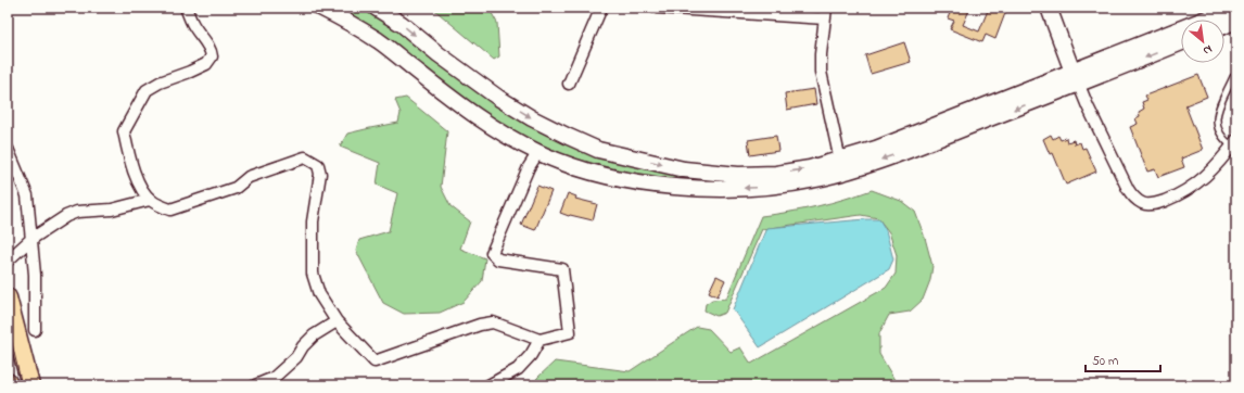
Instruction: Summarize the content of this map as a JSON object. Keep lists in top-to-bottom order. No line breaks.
{"scale_bar":"50 m","north":"bottom right"}
